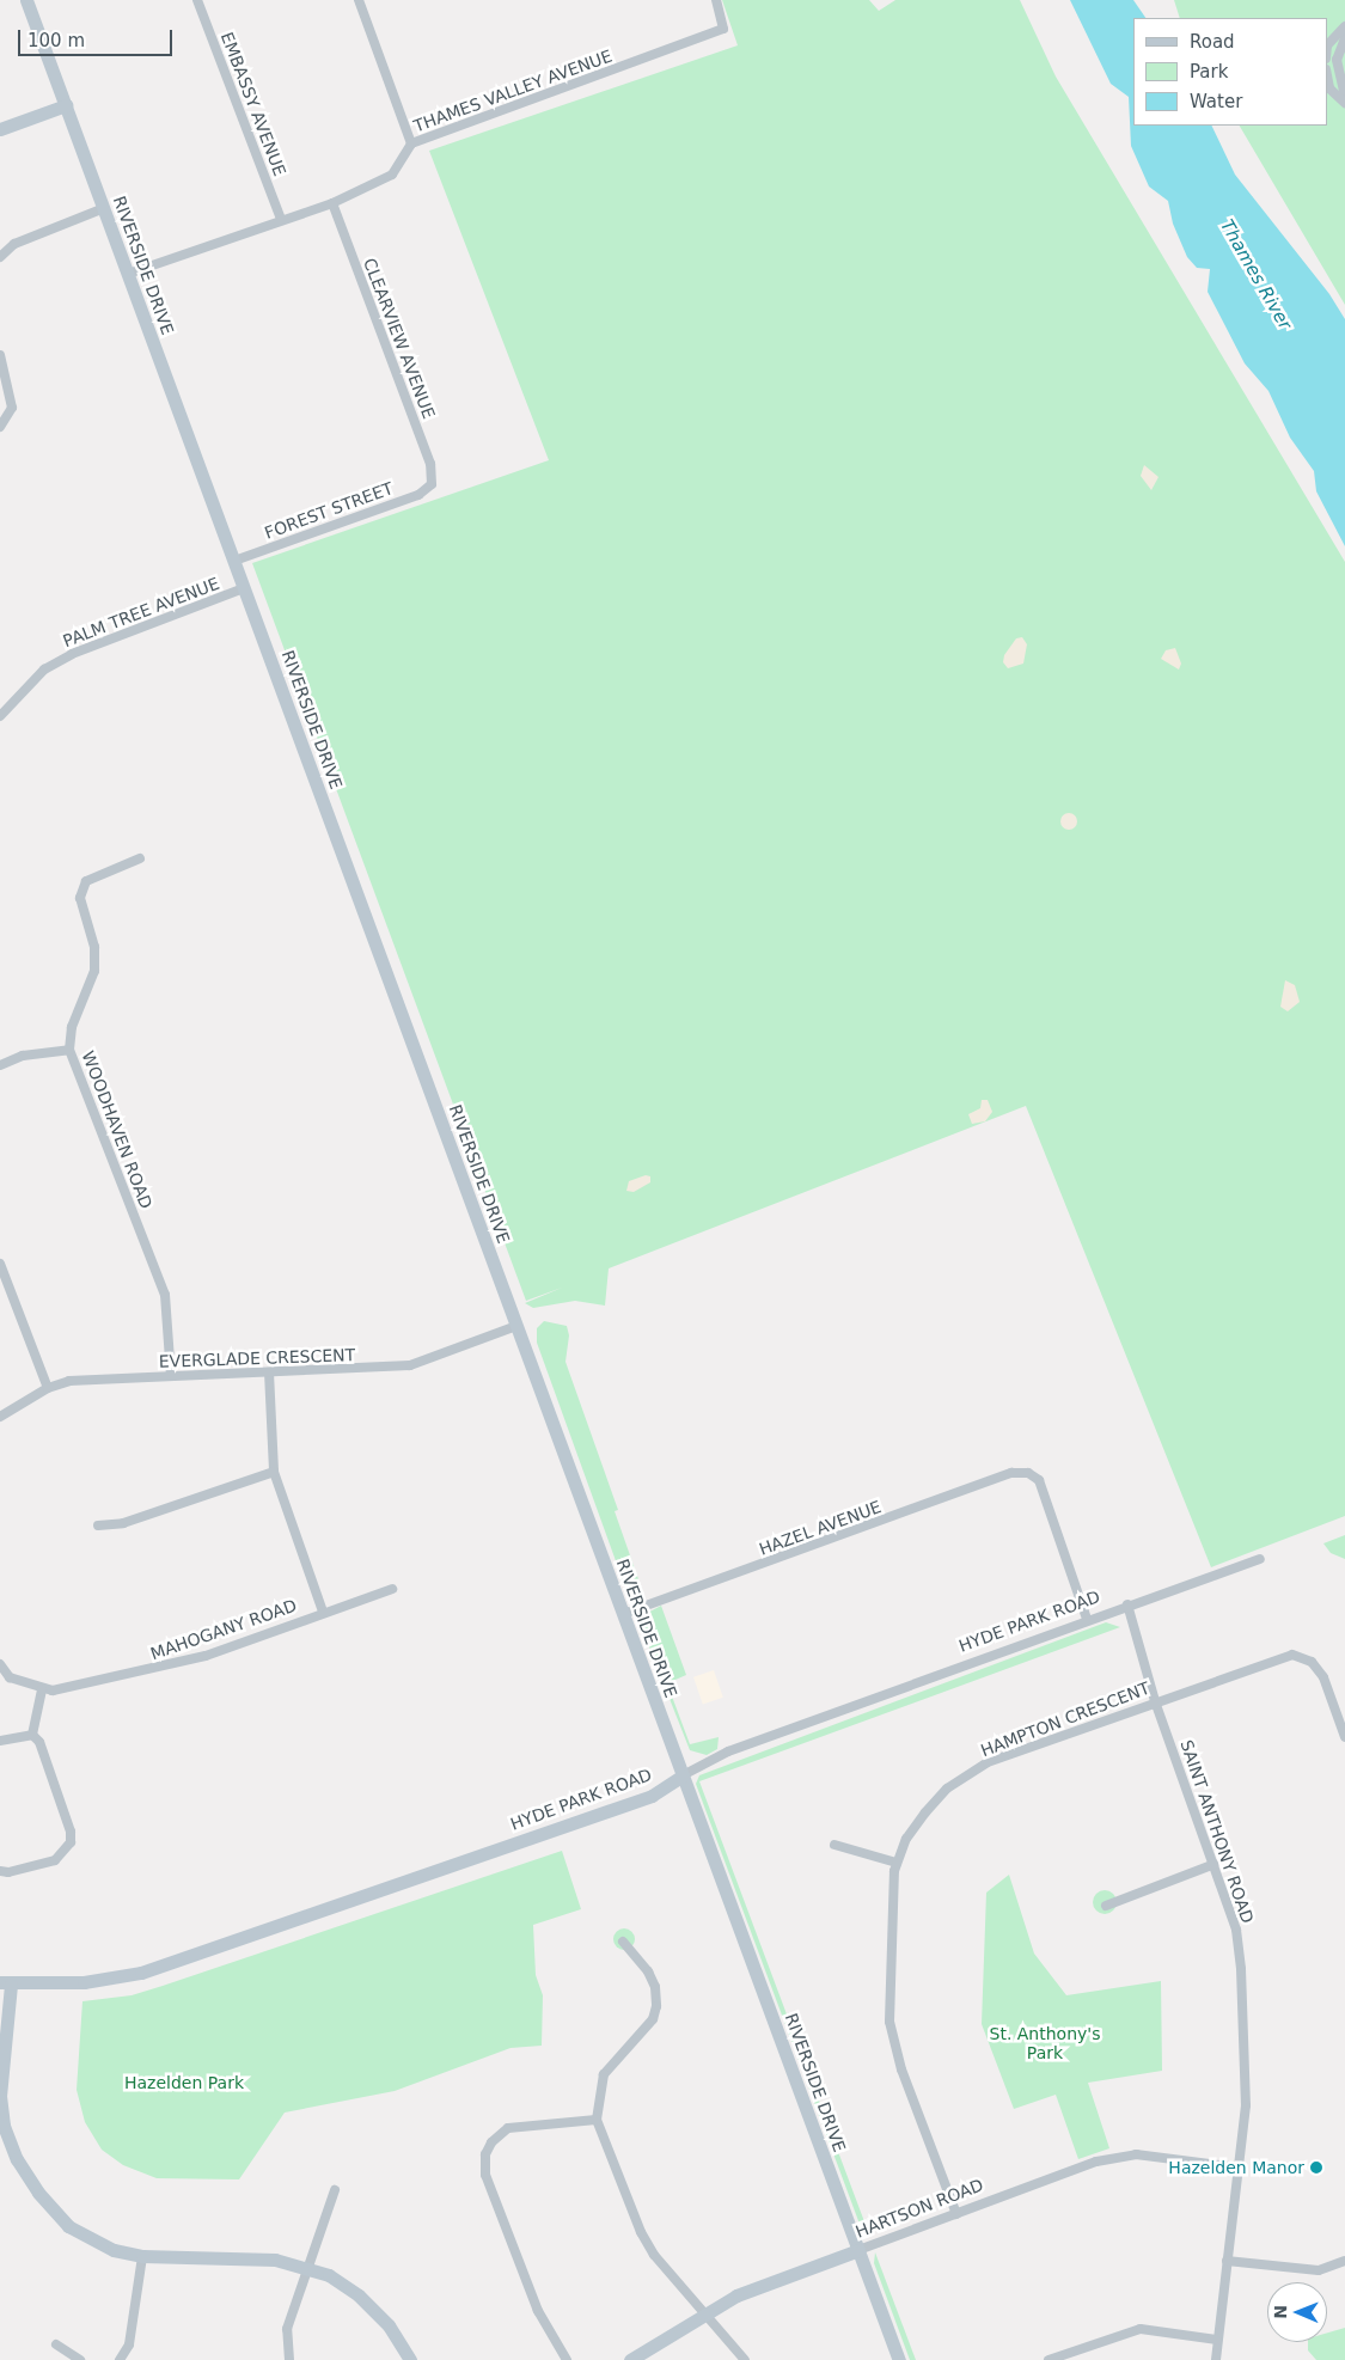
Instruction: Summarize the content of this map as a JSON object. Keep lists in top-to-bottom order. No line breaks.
{"streets":{"main road":["RIVERSIDE DRIVE","HYDE PARK ROAD","HARTSON ROAD"],"street":["THAMES VALLEY AVENUE","EMBASSY AVENUE","CLEARVIEW AVENUE","FOREST STREET","PALM TREE AVENUE","WOODHAVEN ROAD","EVERGLADE CRESCENT","HAZEL AVENUE","MAHOGANY ROAD","HAMPTON CRESCENT","SAINT ANTHONY ROAD"]},"crossings":[["THAMES VALLEY AVENUE","EMBASSY AVENUE"],["THAMES VALLEY AVENUE","RIVERSIDE DRIVE"],["THAMES VALLEY AVENUE","CLEARVIEW AVENUE"],["RIVERSIDE DRIVE","FOREST STREET"],["RIVERSIDE DRIVE","PALM TREE AVENUE"],["RIVERSIDE DRIVE","EVERGLADE CRESCENT"],["RIVERSIDE DRIVE","HAZEL AVENUE"],["RIVERSIDE DRIVE","HYDE PARK ROAD"],["RIVERSIDE DRIVE","HARTSON ROAD"],["CLEARVIEW AVENUE","FOREST STREET"],["WOODHAVEN ROAD","EVERGLADE CRESCENT"],["HAZEL AVENUE","HYDE PARK ROAD"],["HYDE PARK ROAD","SAINT ANTHONY ROAD"],["HAMPTON CRESCENT","SAINT ANTHONY ROAD"],["HAMPTON CRESCENT","HARTSON ROAD"],["SAINT ANTHONY ROAD","HARTSON ROAD"]],"water":["Thames River"],"parks":["St. Anthony's Park","Hazelden Park"],"places":["Hazelden Manor"],"legend":["Road","Park","Water"],"scale_bar":"100 m","north":"left"}
